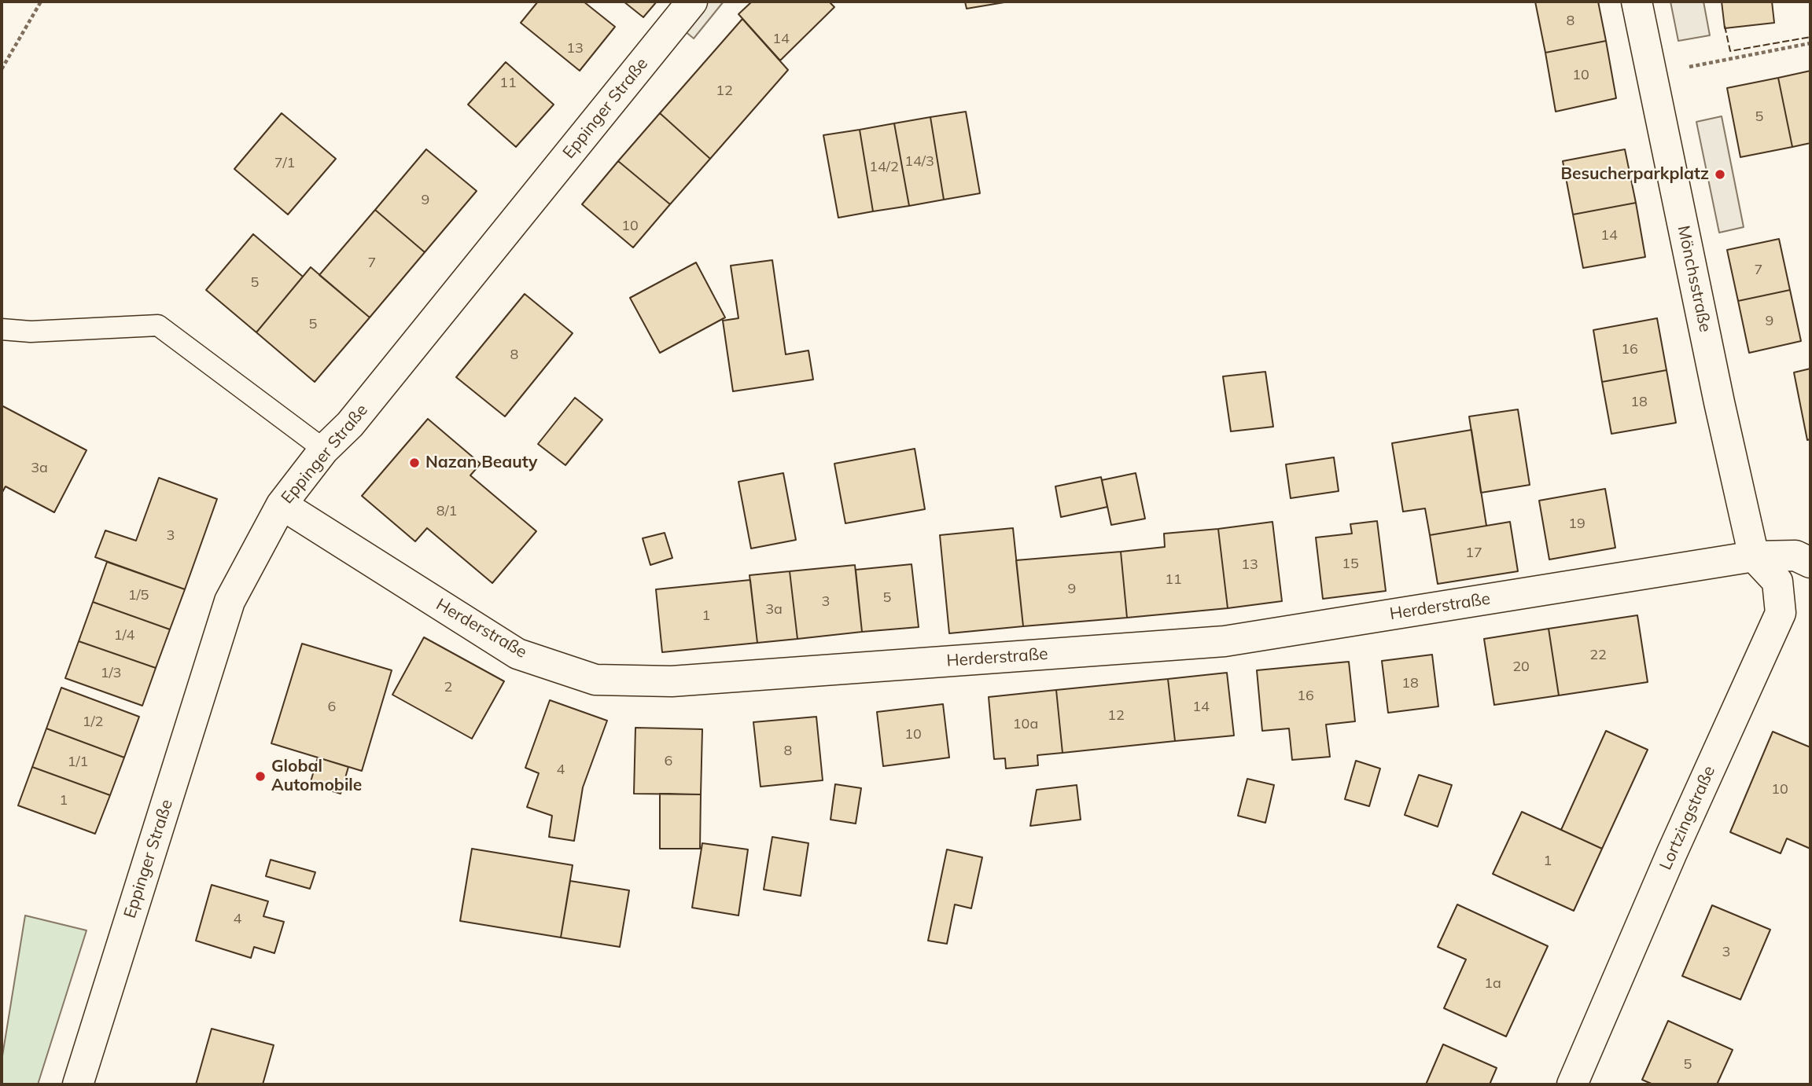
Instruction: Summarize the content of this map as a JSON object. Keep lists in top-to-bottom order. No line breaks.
{"streets":{"street":["Eppinger Straße","Mönchsstraße","Herderstraße","Lortzingstraße"]},"crossings":[["Eppinger Straße","Herderstraße"],["Mönchsstraße","Herderstraße"],["Mönchsstraße","Lortzingstraße"],["Herderstraße","Lortzingstraße"]],"places":["Besucherparkplatz","Nazan Beauty","Global Automobile"],"house_numbers":["8","14","13","10","11","12","5","14/3","7/1","14/2","9","10","14","7","7","5","9","5","16","8","18","3a","8/1","19","3","17","15","13","11","9","1/5","5","3","3a","1","1/4","22","20","1/3","18","2","16","6","14","12","1/2","10a","10","8","6","1/1","4","10","1","1","4","3","1a","5"]}
